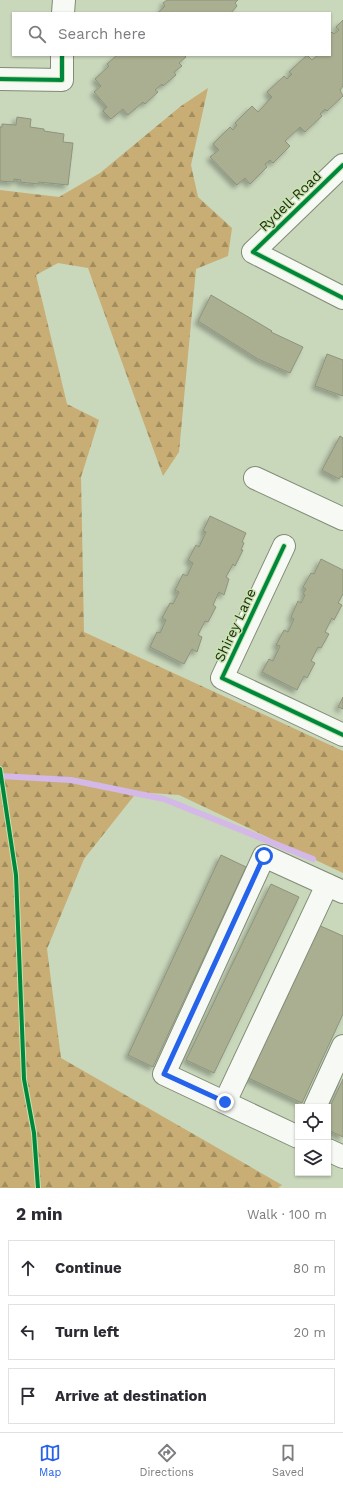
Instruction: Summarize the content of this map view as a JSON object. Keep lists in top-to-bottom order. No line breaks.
{"streets":{"street":["Rydell Road","Shirey Lane"]},"page":{"search":"Search here","heading":["2 min","Walk · 100 m"],"list":[["Continue","80 m"],["Turn left","20 m"],"Arrive at destination"],"nav":["Map","Directions","Saved"]}}
